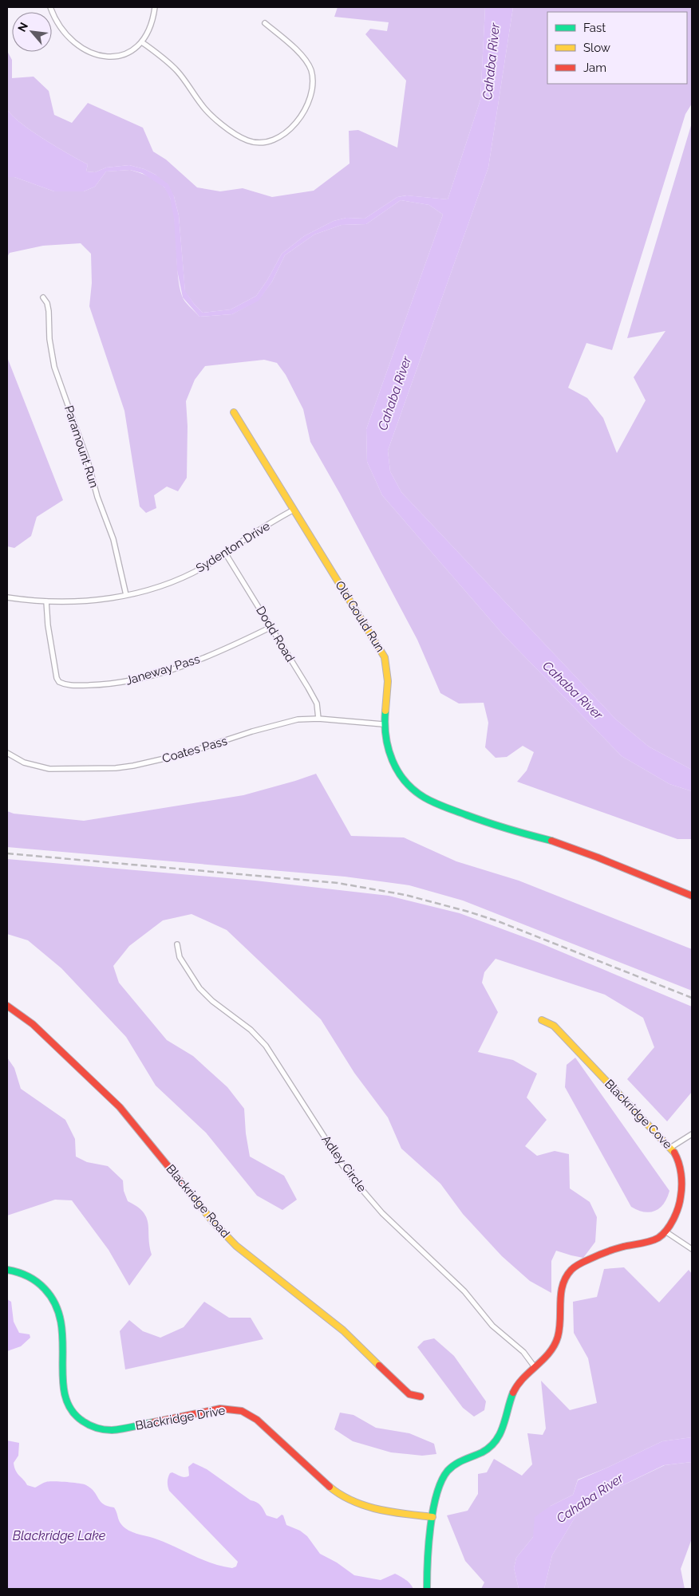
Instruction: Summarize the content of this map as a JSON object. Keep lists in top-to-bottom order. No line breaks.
{"streets":{"street":["Paramount Run","Sydenton Drive","Old Gould Run","Dodd Road","Janeway Pass","Coates Pass","Blackridge Cove","Adley Circle","Blackridge Road","Blackridge Drive"]},"crossings":[["Paramount Run","Sydenton Drive"],["Sydenton Drive","Old Gould Run"],["Sydenton Drive","Dodd Road"],["Sydenton Drive","Janeway Pass"],["Old Gould Run","Coates Pass"],["Dodd Road","Janeway Pass"],["Dodd Road","Coates Pass"],["Blackridge Cove","Adley Circle"],["Blackridge Cove","Blackridge Drive"]],"water":["Cahaba River","Blackridge Lake"],"legend":["Fast","Slow","Jam"],"north":"top left"}
